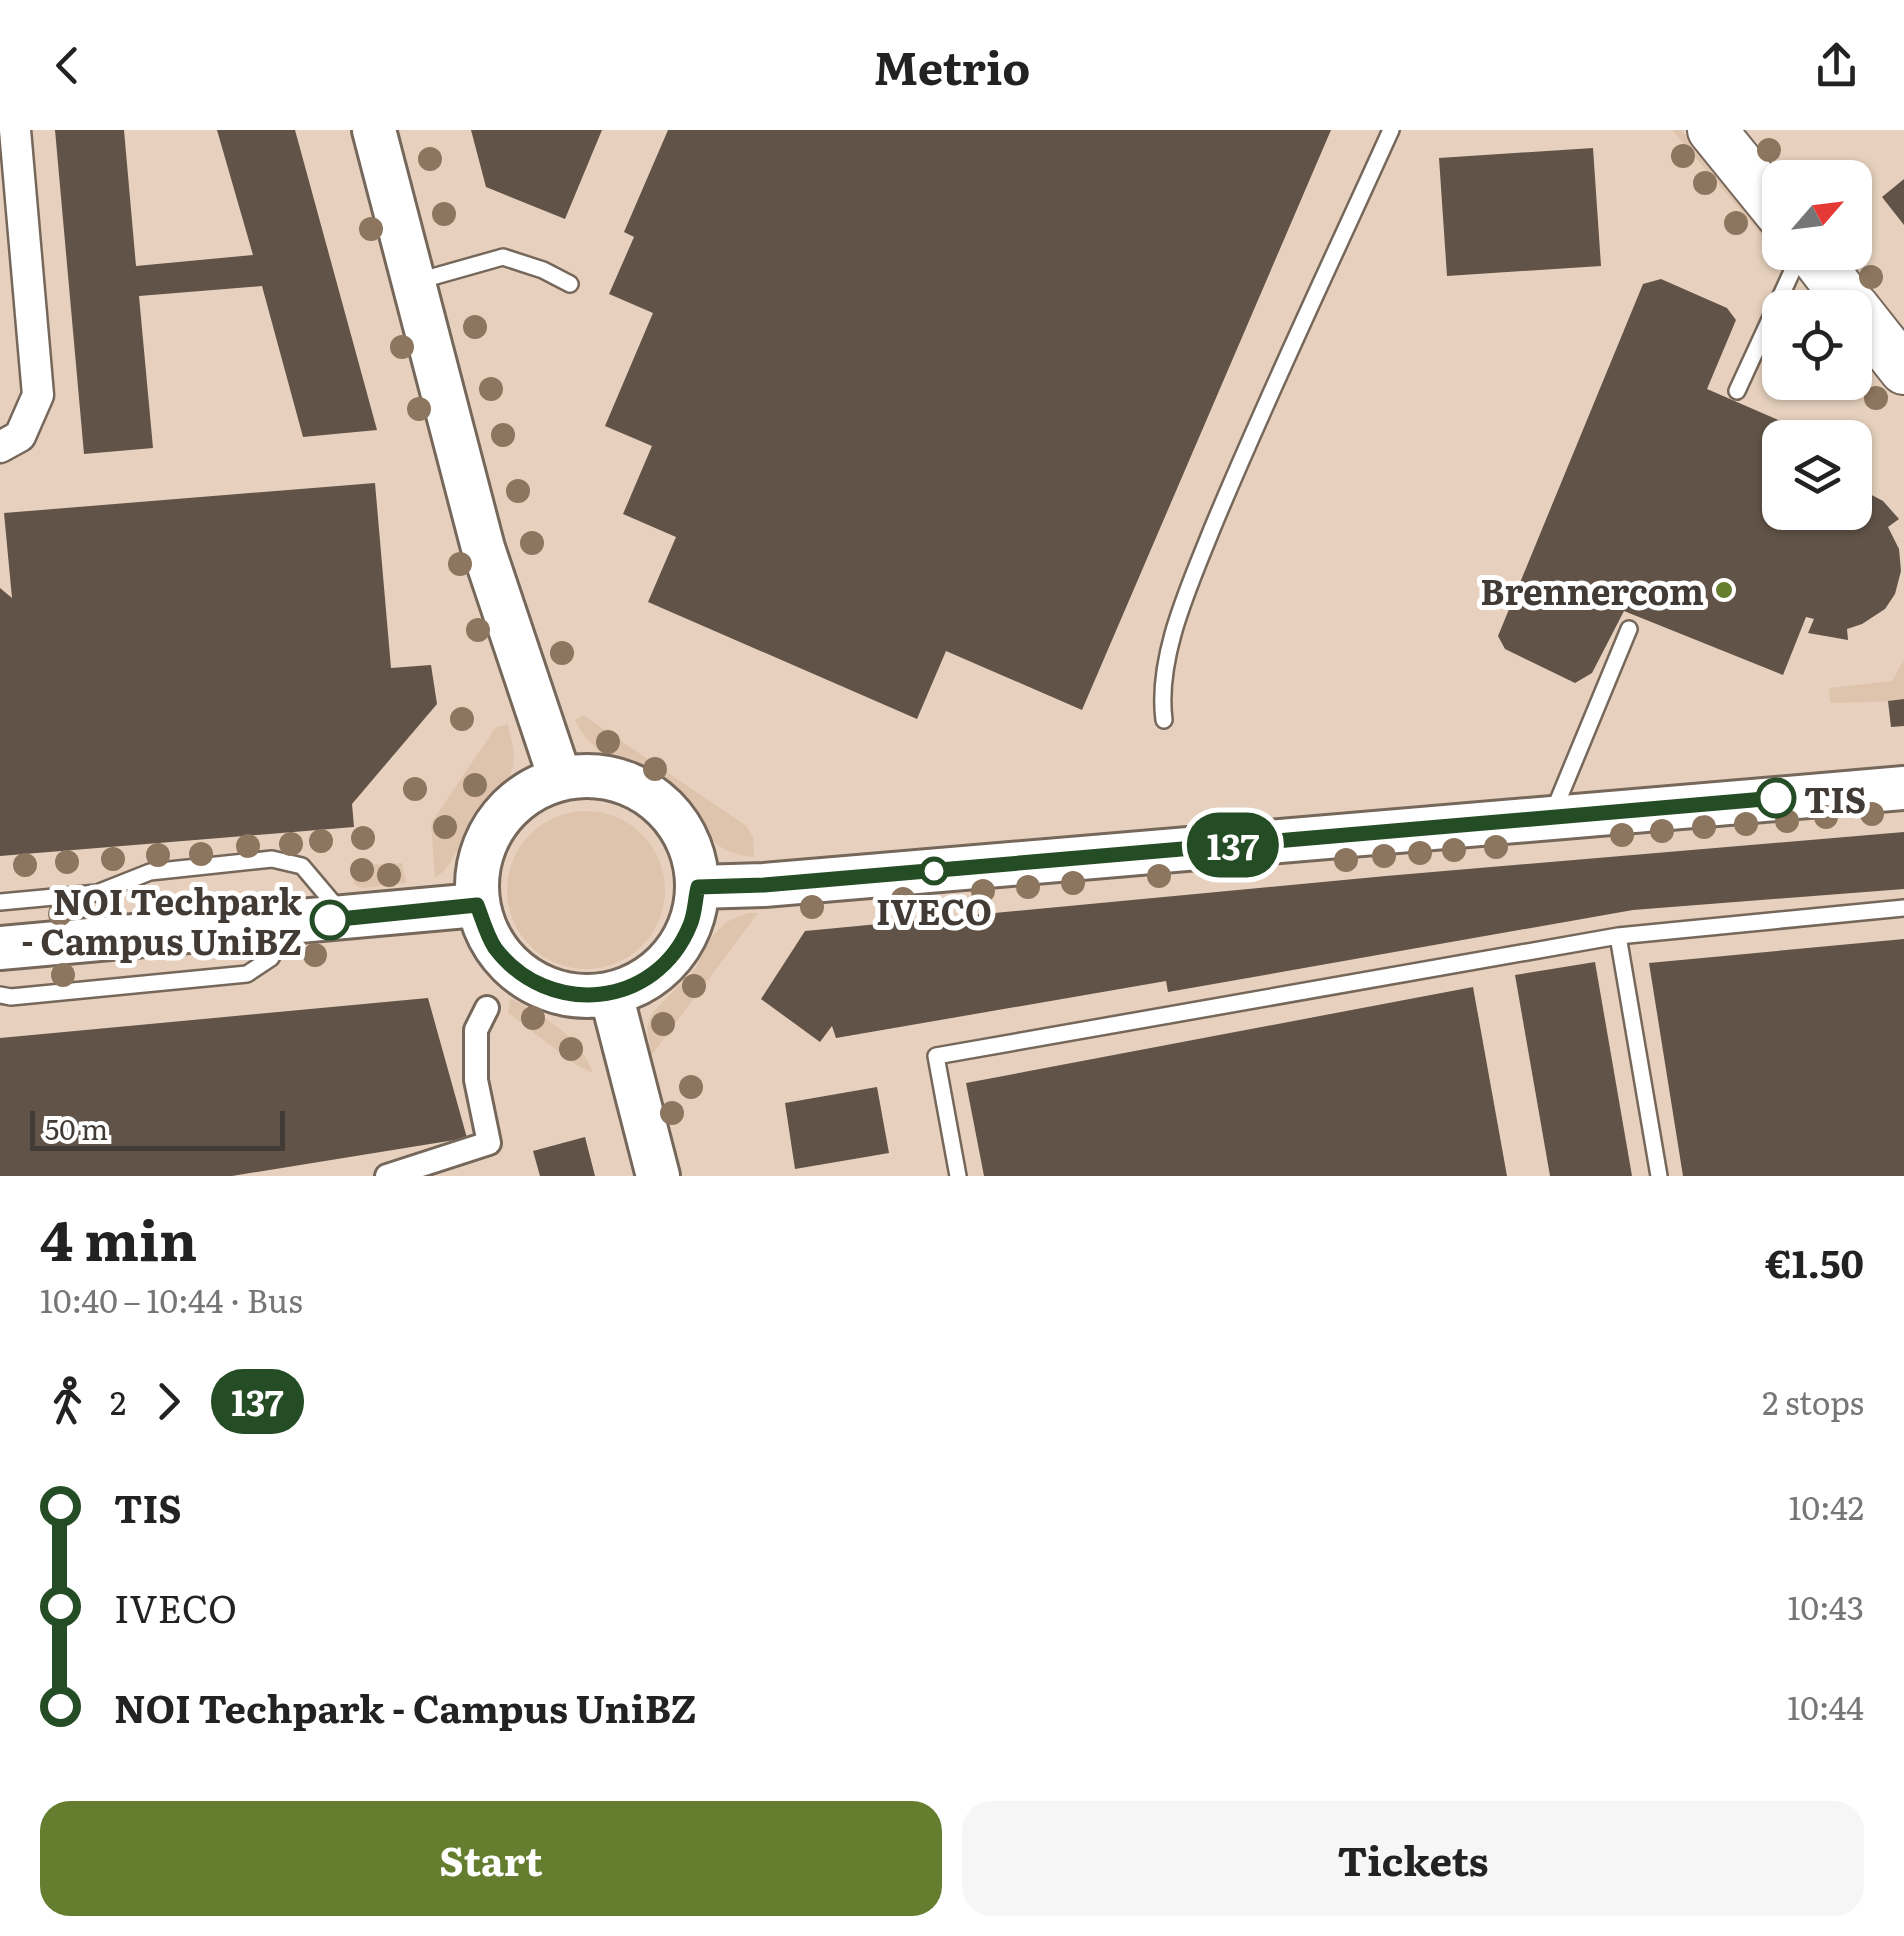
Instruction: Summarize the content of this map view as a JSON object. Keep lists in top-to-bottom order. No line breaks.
{"places":["Brennercom","TIS","IVECO","NOI Techpark - Campus UniBZ"],"lines":["bus line 137"],"scale_bar":"50 m","north":"top right","page":{"header":"Metrio","on_map":"137","scale":"50 m","heading":["4 min","10:40 – 10:44 · Bus","€1.50"],"legs":["2","137","2 stops"],"list":[{"name":"TIS","value":"10:42"},{"name":"IVECO","value":"10:43"},{"name":"NOI Techpark - Campus UniBZ","value":"10:44"}],"buttons":["Start","Tickets"]}}
